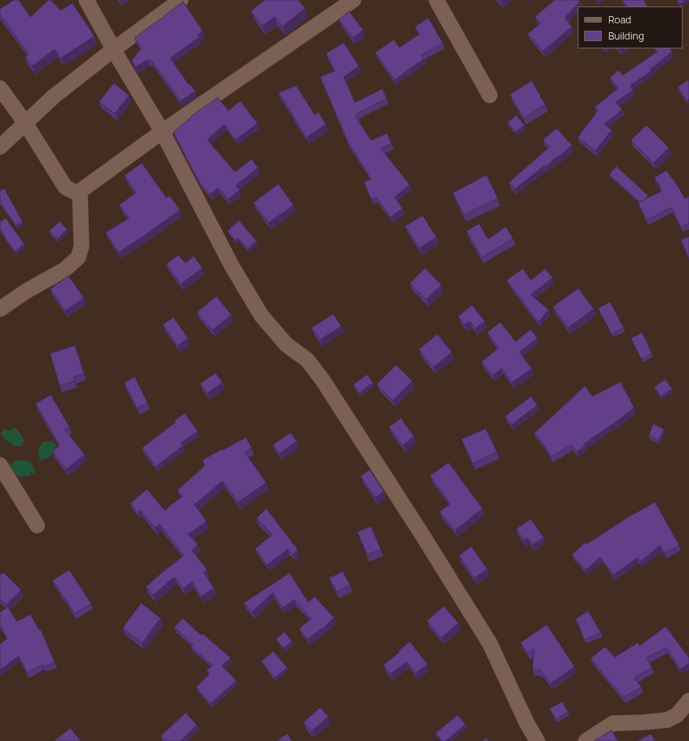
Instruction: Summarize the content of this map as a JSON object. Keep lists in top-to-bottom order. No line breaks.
{"legend":["Road","Building"]}
